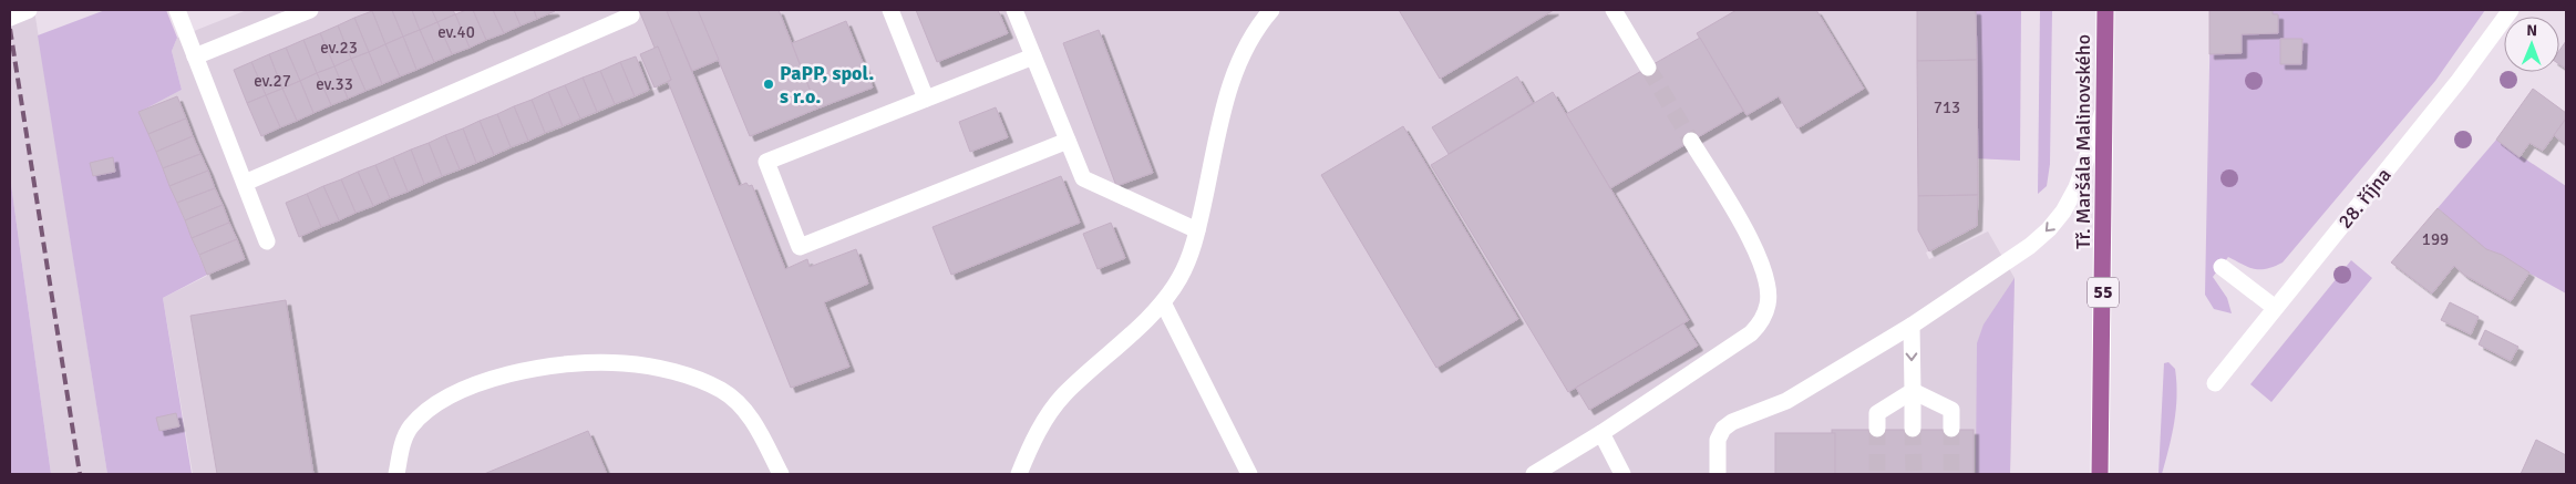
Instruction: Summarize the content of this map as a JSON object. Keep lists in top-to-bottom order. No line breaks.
{"streets":{"main road":["Tř. Maršála Malinovského","55"],"street":["28. října"]},"places":["PaPP, spol. s r.o."],"house_numbers":["ev.40","ev.23","ev.27","ev.33","713","199"],"north":"top"}
